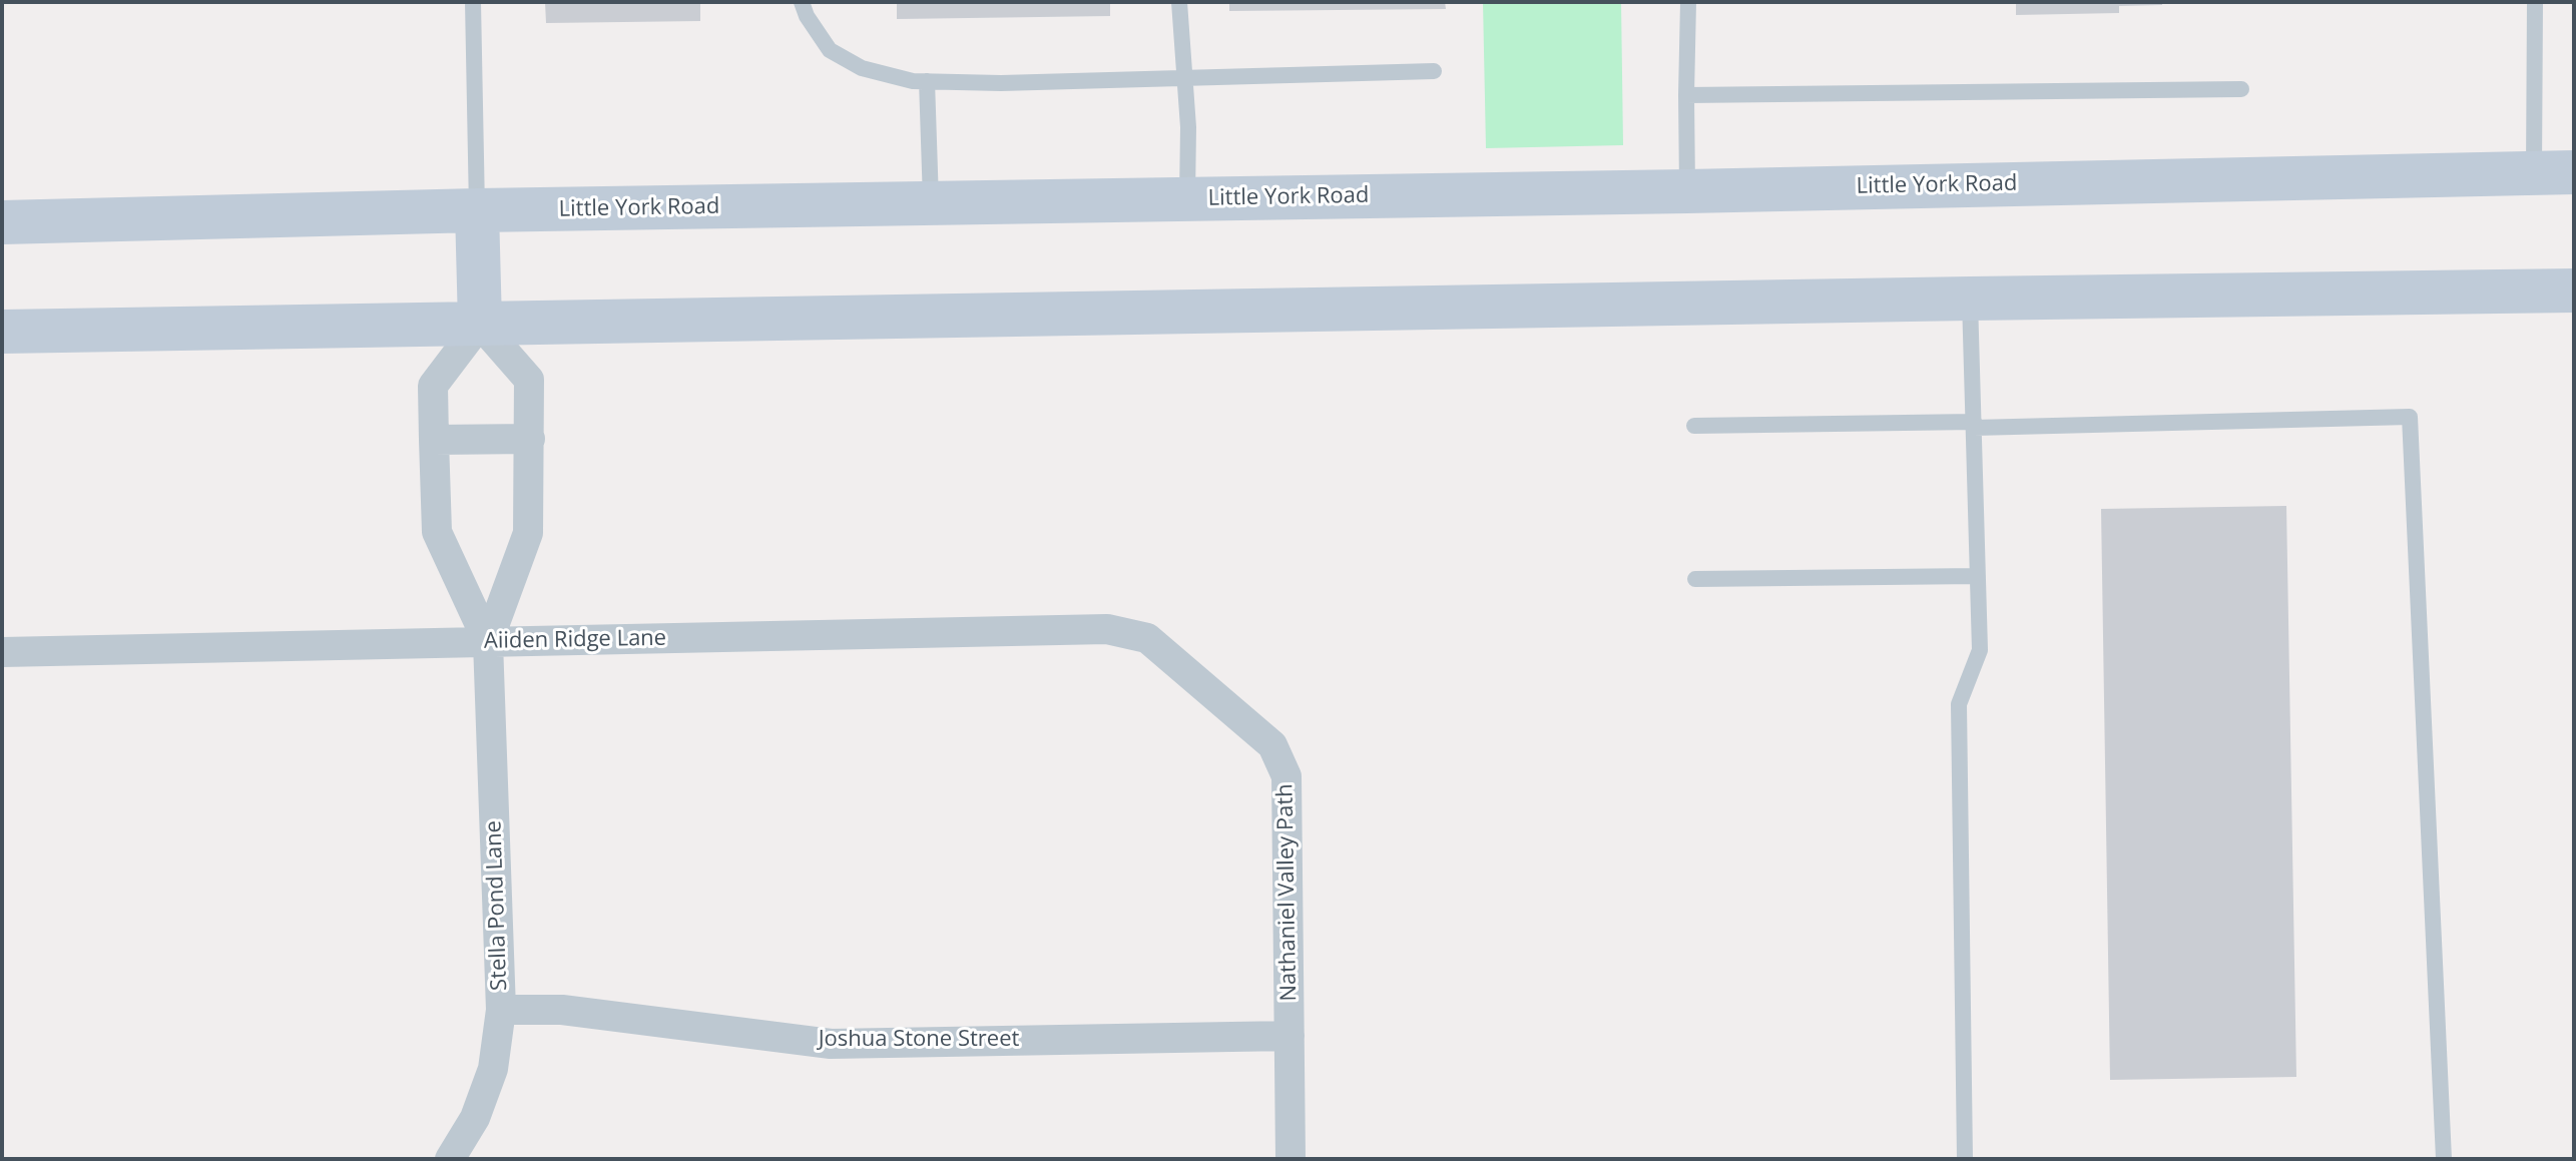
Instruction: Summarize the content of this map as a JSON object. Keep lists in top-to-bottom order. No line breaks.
{"streets":{"main road":["Little York Road"],"street":["Aiiden Ridge Lane","Nathaniel Valley Path","Stella Pond Lane","Joshua Stone Street"]},"crossings":[["Aiiden Ridge Lane","Nathaniel Valley Path"],["Aiiden Ridge Lane","Stella Pond Lane"],["Nathaniel Valley Path","Joshua Stone Street"],["Stella Pond Lane","Joshua Stone Street"]]}
